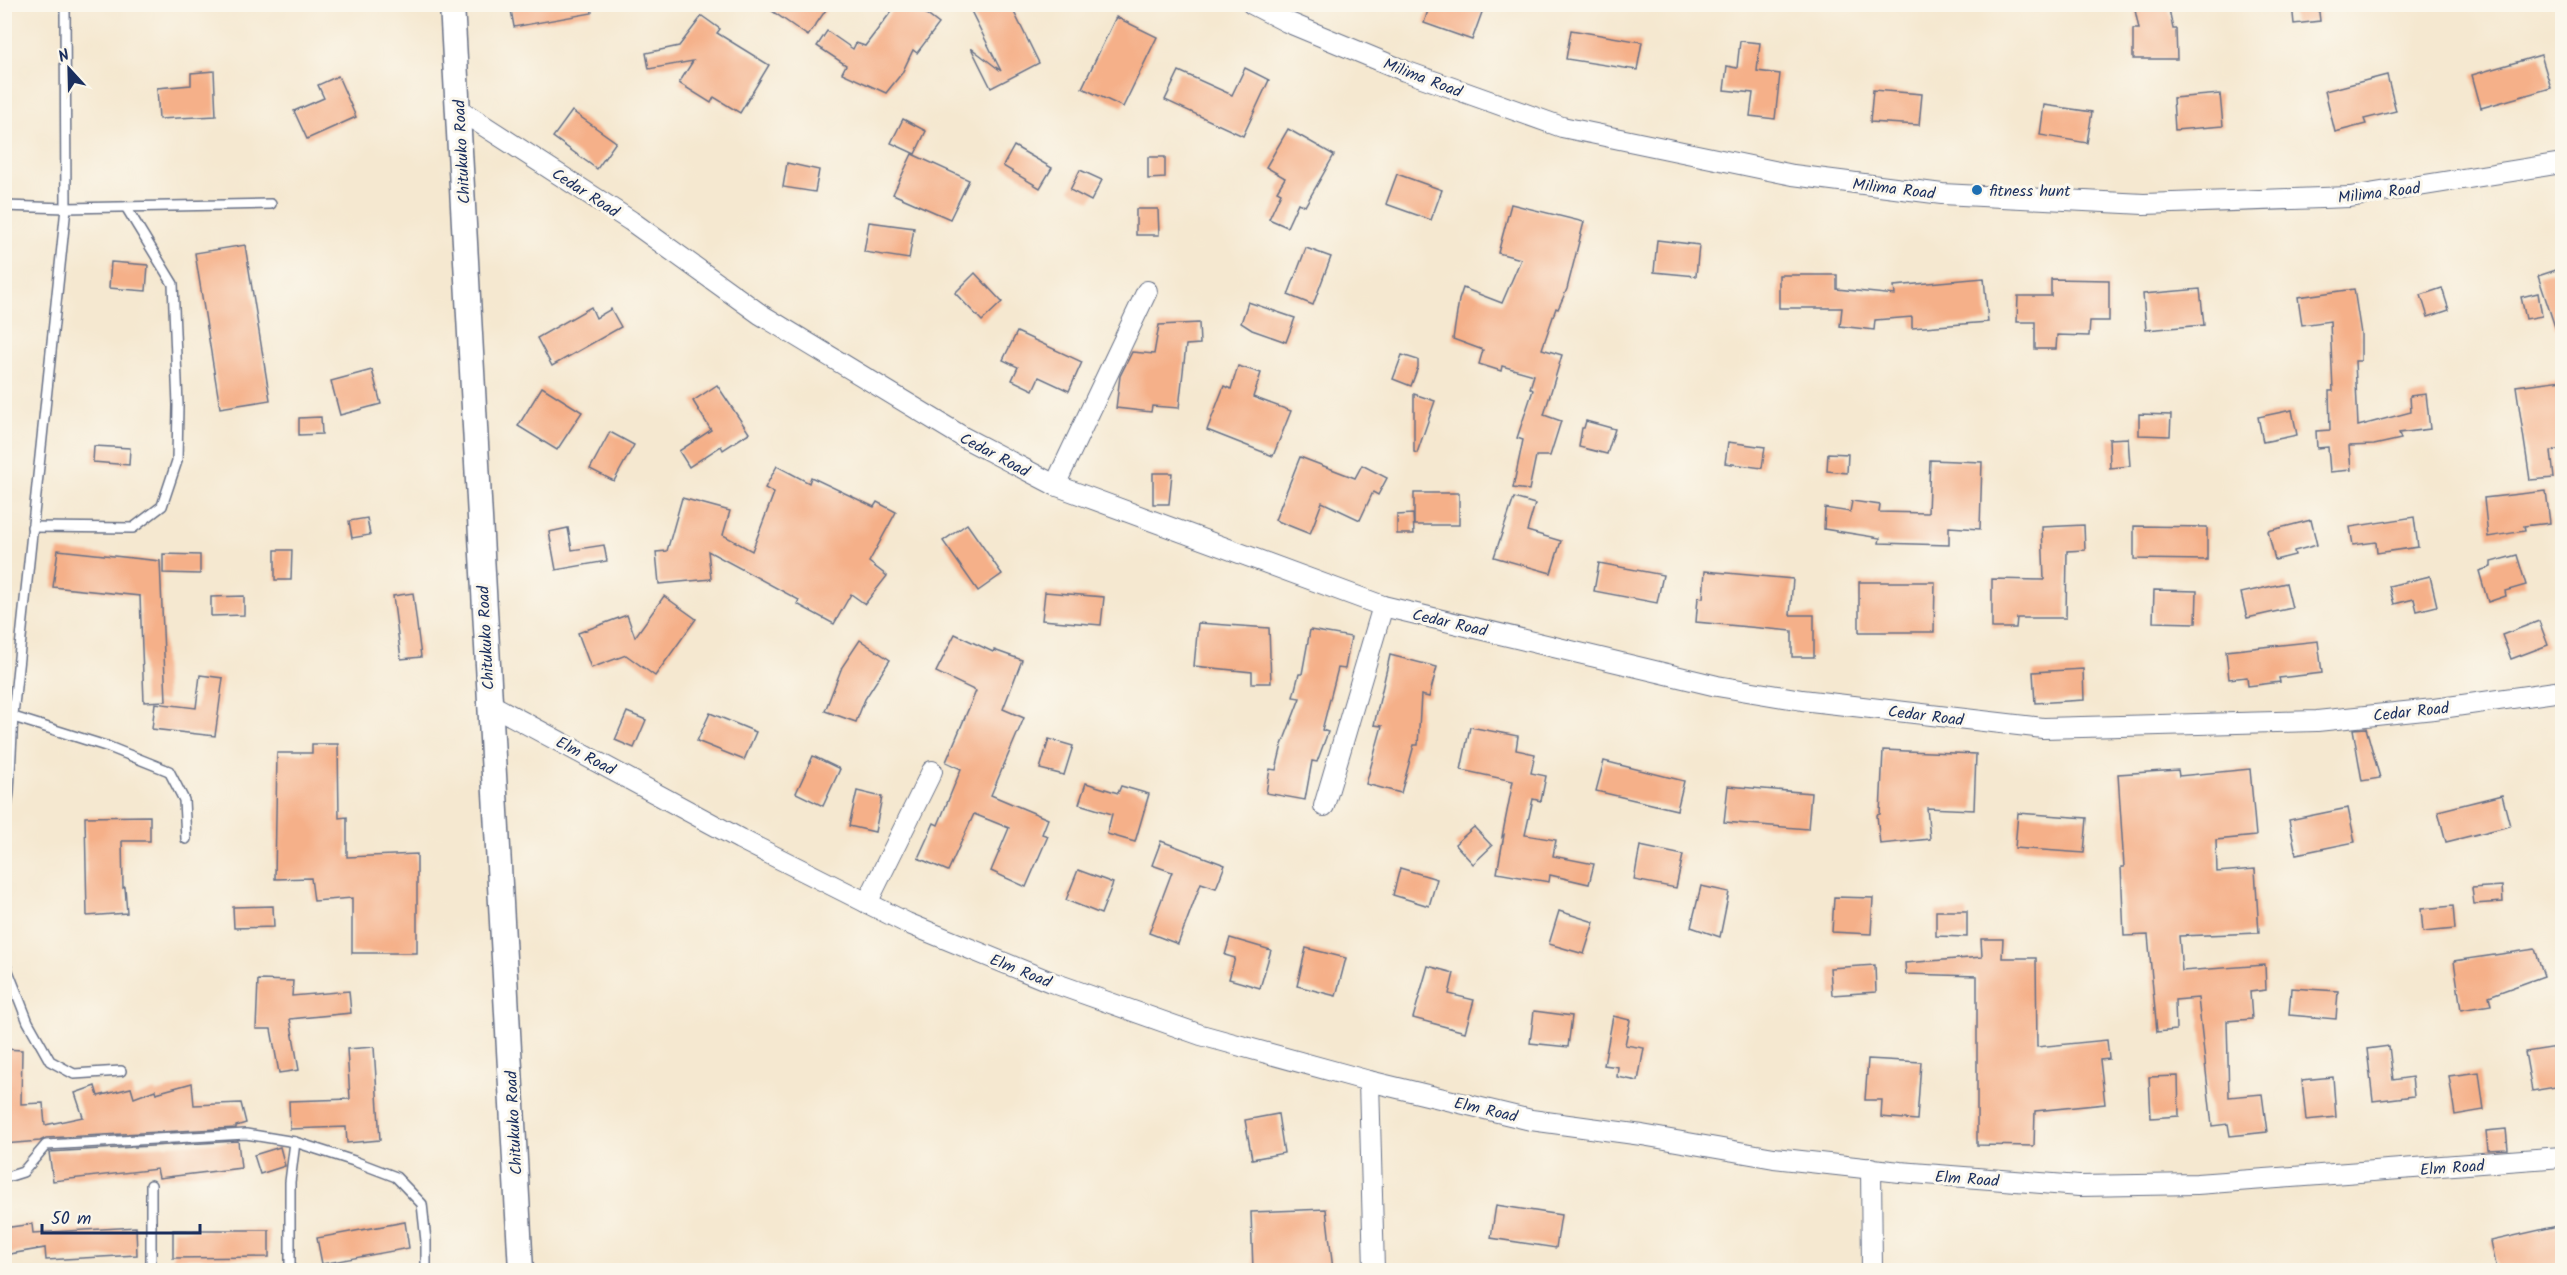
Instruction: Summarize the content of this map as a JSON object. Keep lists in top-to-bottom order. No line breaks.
{"streets":{"street":["Milima Road","Chitukuko Road","Cedar Road","Elm Road"]},"crossings":[["Chitukuko Road","Cedar Road"],["Chitukuko Road","Elm Road"]],"places":["fitness hunt"],"scale_bar":"50 m","north":"top"}
